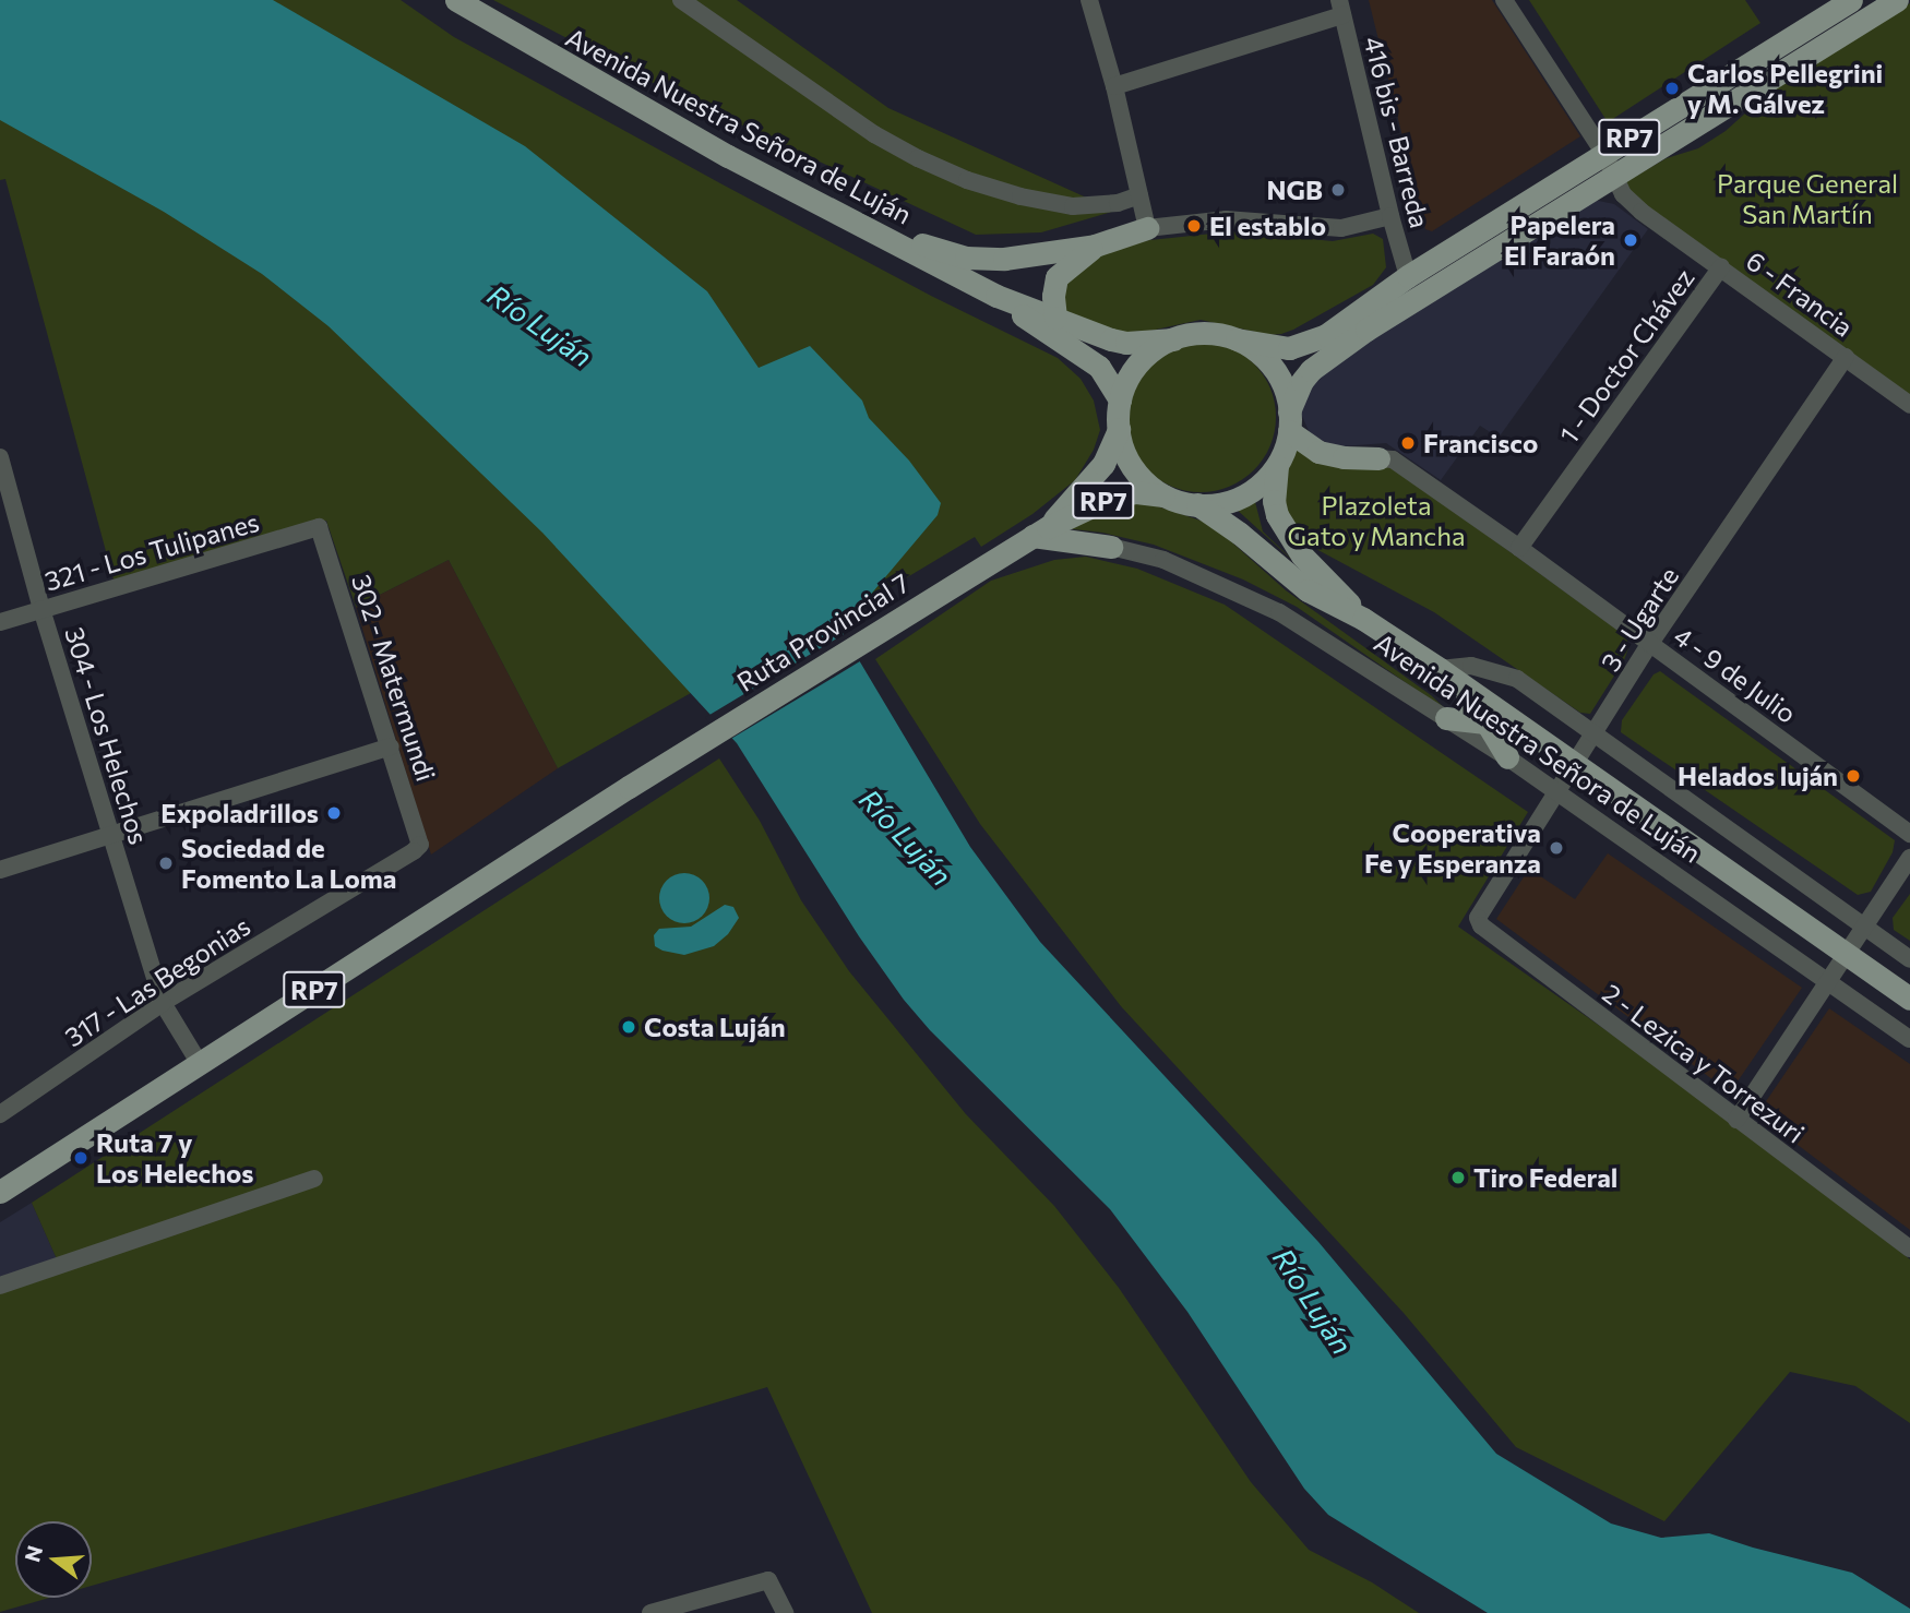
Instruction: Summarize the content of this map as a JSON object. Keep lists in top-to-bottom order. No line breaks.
{"streets":{"main road":["Avenida Nuestra Señora de Luján","RP7","Ruta Provincial 7"],"street":["416 bis - Barreda","6 - Francia","1 - Doctor Chávez","321 - Los Tulipanes","3 - Ugarte","4 - 9 de Julio","302 - Matermundi","304 - Los Helechos","317 - Las Begonias","2 - Lezica y Torrezuri"]},"crossings":[["Avenida Nuestra Señora de Luján","RP7"],["Avenida Nuestra Señora de Luján","3 - Ugarte"],["Avenida Nuestra Señora de Luján","Ruta Provincial 7"],["416 bis - Barreda","RP7"],["RP7","6 - Francia"],["RP7","Ruta Provincial 7"],["RP7","304 - Los Helechos"],["6 - Francia","1 - Doctor Chávez"],["6 - Francia","3 - Ugarte"],["1 - Doctor Chávez","4 - 9 de Julio"],["321 - Los Tulipanes","302 - Matermundi"],["321 - Los Tulipanes","304 - Los Helechos"],["3 - Ugarte","4 - 9 de Julio"],["3 - Ugarte","2 - Lezica y Torrezuri"],["Ruta Provincial 7","304 - Los Helechos"],["302 - Matermundi","317 - Las Begonias"],["304 - Los Helechos","317 - Las Begonias"]],"water":["Río Luján"],"parks":["Parque General San Martín","Plazoleta Gato y Mancha"],"places":["Carlos Pellegrini y M. Gálvez","NGB","El establo","Papelera El Faraón","Francisco","Helados luján","Expoladrillos","Cooperativa Fe y Esperanza","Sociedad de Fomento La Loma","Costa Luján","Ruta 7 y Los Helechos","Tiro Federal"],"north":"left"}
